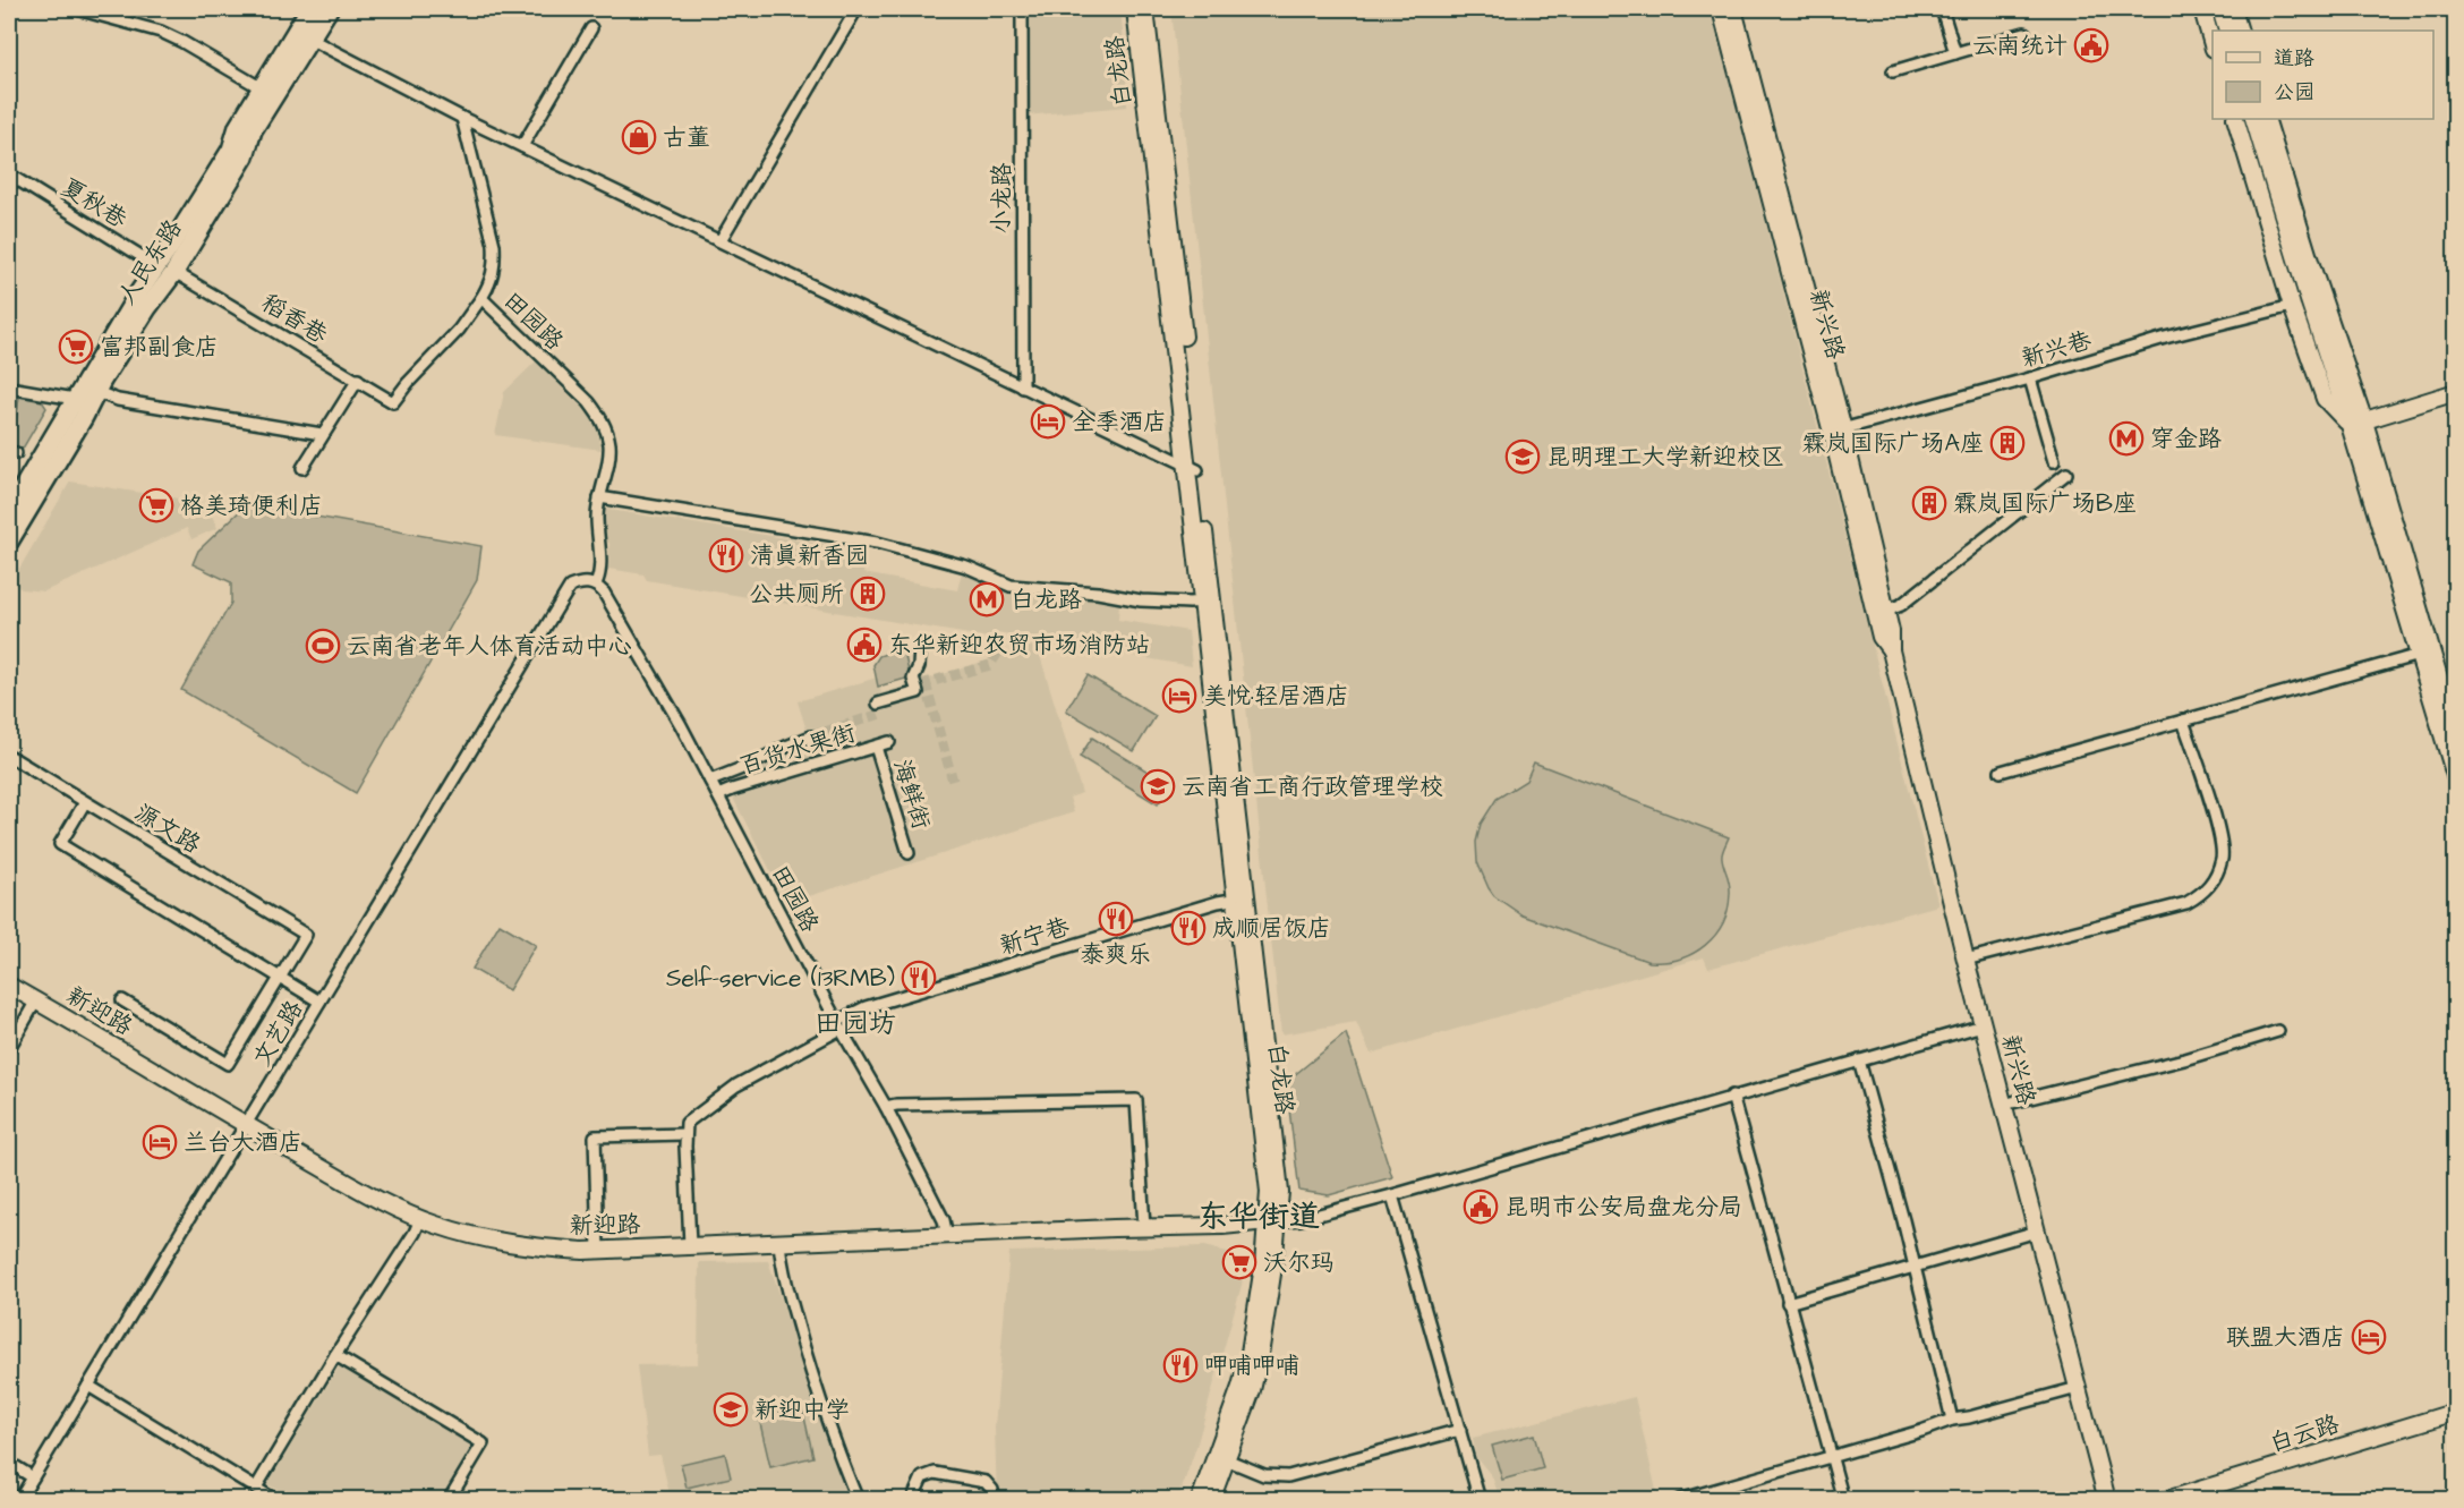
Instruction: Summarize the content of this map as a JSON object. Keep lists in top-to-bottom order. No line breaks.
{"streets":{"main road":["白龙路","人民东路","新兴路","新迎路","白云路"],"street":["小龙路","夏秋巷","稻香巷","田园路","新兴巷","百货水果街","海鲜街","源文路","新宁巷","文艺路"]},"crossings":[["白龙路","新宁巷"],["白龙路","新迎路"],["夏秋巷","人民东路"],["夏秋巷","稻香巷"],["人民东路","稻香巷"],["稻香巷","田园路"],["田园路","百货水果街"],["田园路","新宁巷"],["田园路","新迎路"],["田园路","文艺路"],["新兴路","新兴巷"],["百货水果街","海鲜街"],["新迎路","文艺路"]],"districts":["田园坊","东华街道"],"places":{"public building":["云南统计","东华新迎农贸市场消防站","昆明市公安局盘龙分局"],"shop":["古董"],"supermarket":["富邦副食店","格美琦便利店","沃尔玛"],"hotel":["全季酒店","美悦·轻居酒店","兰台大酒店","联盟大酒店"],"metro station":["穿金路","白龙路"],"building":["霖岚国际广场A座","霖岚国际广场B座","公共厕所"],"school or university":["昆明理工大学新迎校区","云南省工商行政管理学校","新迎中学"],"restaurant":["清真新香园","泰爽乐","成顺居饭店","Self-service (13RMB)","呷哺呷哺"],"sports":["云南省老年人体育活动中心"]},"legend":["道路","公园"]}
